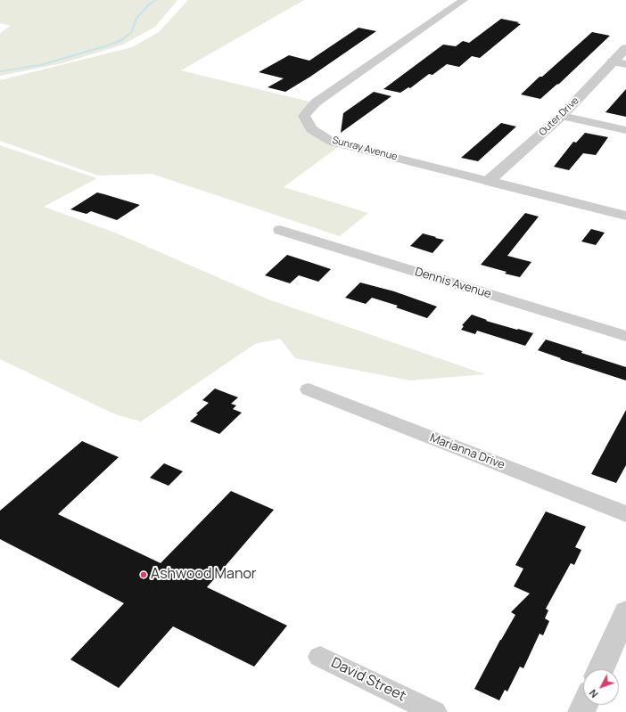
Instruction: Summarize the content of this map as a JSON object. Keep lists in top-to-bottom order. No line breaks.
{"streets":{"street":["Outer Drive","Sunray Avenue","Dennis Avenue","Marianna Drive","David Street"]},"crossings":[["Outer Drive","Sunray Avenue"]],"places":["Ashwood Manor"],"north":"bottom left"}
